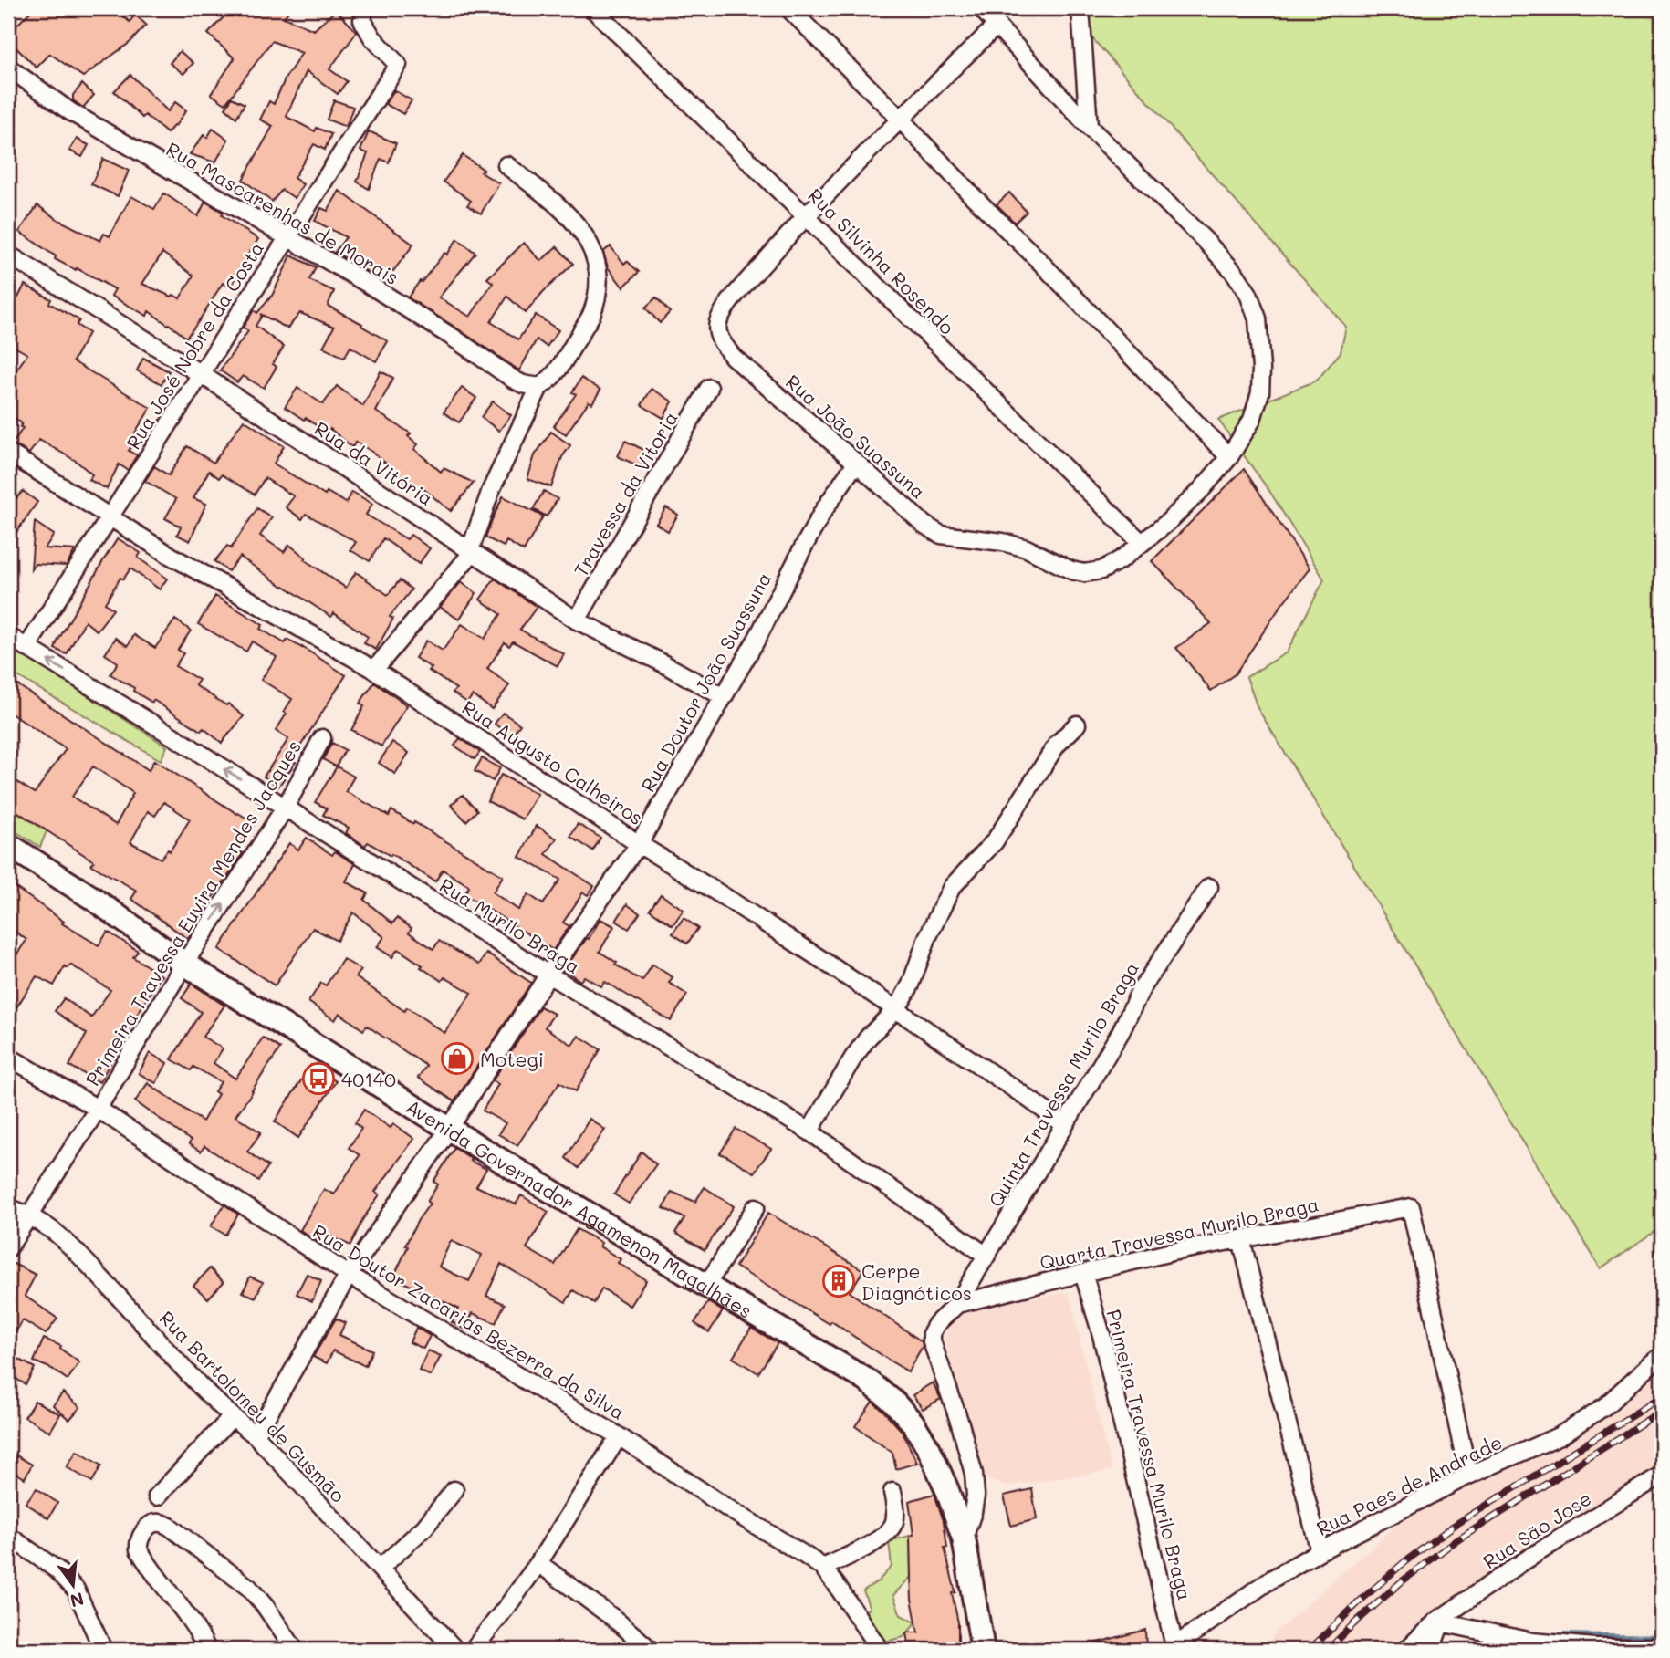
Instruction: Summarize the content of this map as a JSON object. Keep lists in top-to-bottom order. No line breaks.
{"streets":{"main road":["Avenida Governador Agamenon Magalhães"],"street":["Rua Mascarenhas de Morais","Rua Silvinha Rosendo","Rua José Nobre da Costa","Rua João Suassuna","Rua da Vitória","Travessa da Vitoria","Rua Doutor João Suassuna","Rua Augusto Calheiros","Primeira Travessa Euvira Mendes Jacques","Rua Murilo Braga","Quinta Travessa Murilo Braga","Quarta Travessa Murilo Braga","Rua Doutor Zacarias Bezerra da Silva","Rua Bartolomeu de Gusmão","Primeira Travessa Murilo Braga","Rua Paes de Andrade","Rua São Jose"]},"crossings":[["Rua Mascarenhas de Morais","Rua José Nobre da Costa"],["Rua Silvinha Rosendo","Rua João Suassuna"],["Rua José Nobre da Costa","Rua da Vitória"],["Rua José Nobre da Costa","Rua Augusto Calheiros"],["Rua José Nobre da Costa","Rua Murilo Braga"],["Rua João Suassuna","Rua Doutor João Suassuna"],["Rua da Vitória","Travessa da Vitoria"],["Rua da Vitória","Rua Doutor João Suassuna"],["Rua Doutor João Suassuna","Rua Augusto Calheiros"],["Rua Doutor João Suassuna","Rua Murilo Braga"],["Rua Doutor João Suassuna","Avenida Governador Agamenon Magalhães"],["Rua Doutor João Suassuna","Rua Doutor Zacarias Bezerra da Silva"],["Rua Doutor João Suassuna","Rua Bartolomeu de Gusmão"],["Rua Augusto Calheiros","Quinta Travessa Murilo Braga"],["Primeira Travessa Euvira Mendes Jacques","Rua Murilo Braga"],["Primeira Travessa Euvira Mendes Jacques","Avenida Governador Agamenon Magalhães"],["Primeira Travessa Euvira Mendes Jacques","Rua Doutor Zacarias Bezerra da Silva"],["Primeira Travessa Euvira Mendes Jacques","Rua Bartolomeu de Gusmão"],["Rua Murilo Braga","Quinta Travessa Murilo Braga"],["Quinta Travessa Murilo Braga","Avenida Governador Agamenon Magalhães"],["Quinta Travessa Murilo Braga","Quarta Travessa Murilo Braga"],["Quarta Travessa Murilo Braga","Primeira Travessa Murilo Braga"],["Quarta Travessa Murilo Braga","Rua Paes de Andrade"],["Primeira Travessa Murilo Braga","Rua Paes de Andrade"]],"places":{"shop":["Motegi"],"bus stop":["40140"],"building":["Cerpe Diagnóticos"]},"north":"bottom"}
